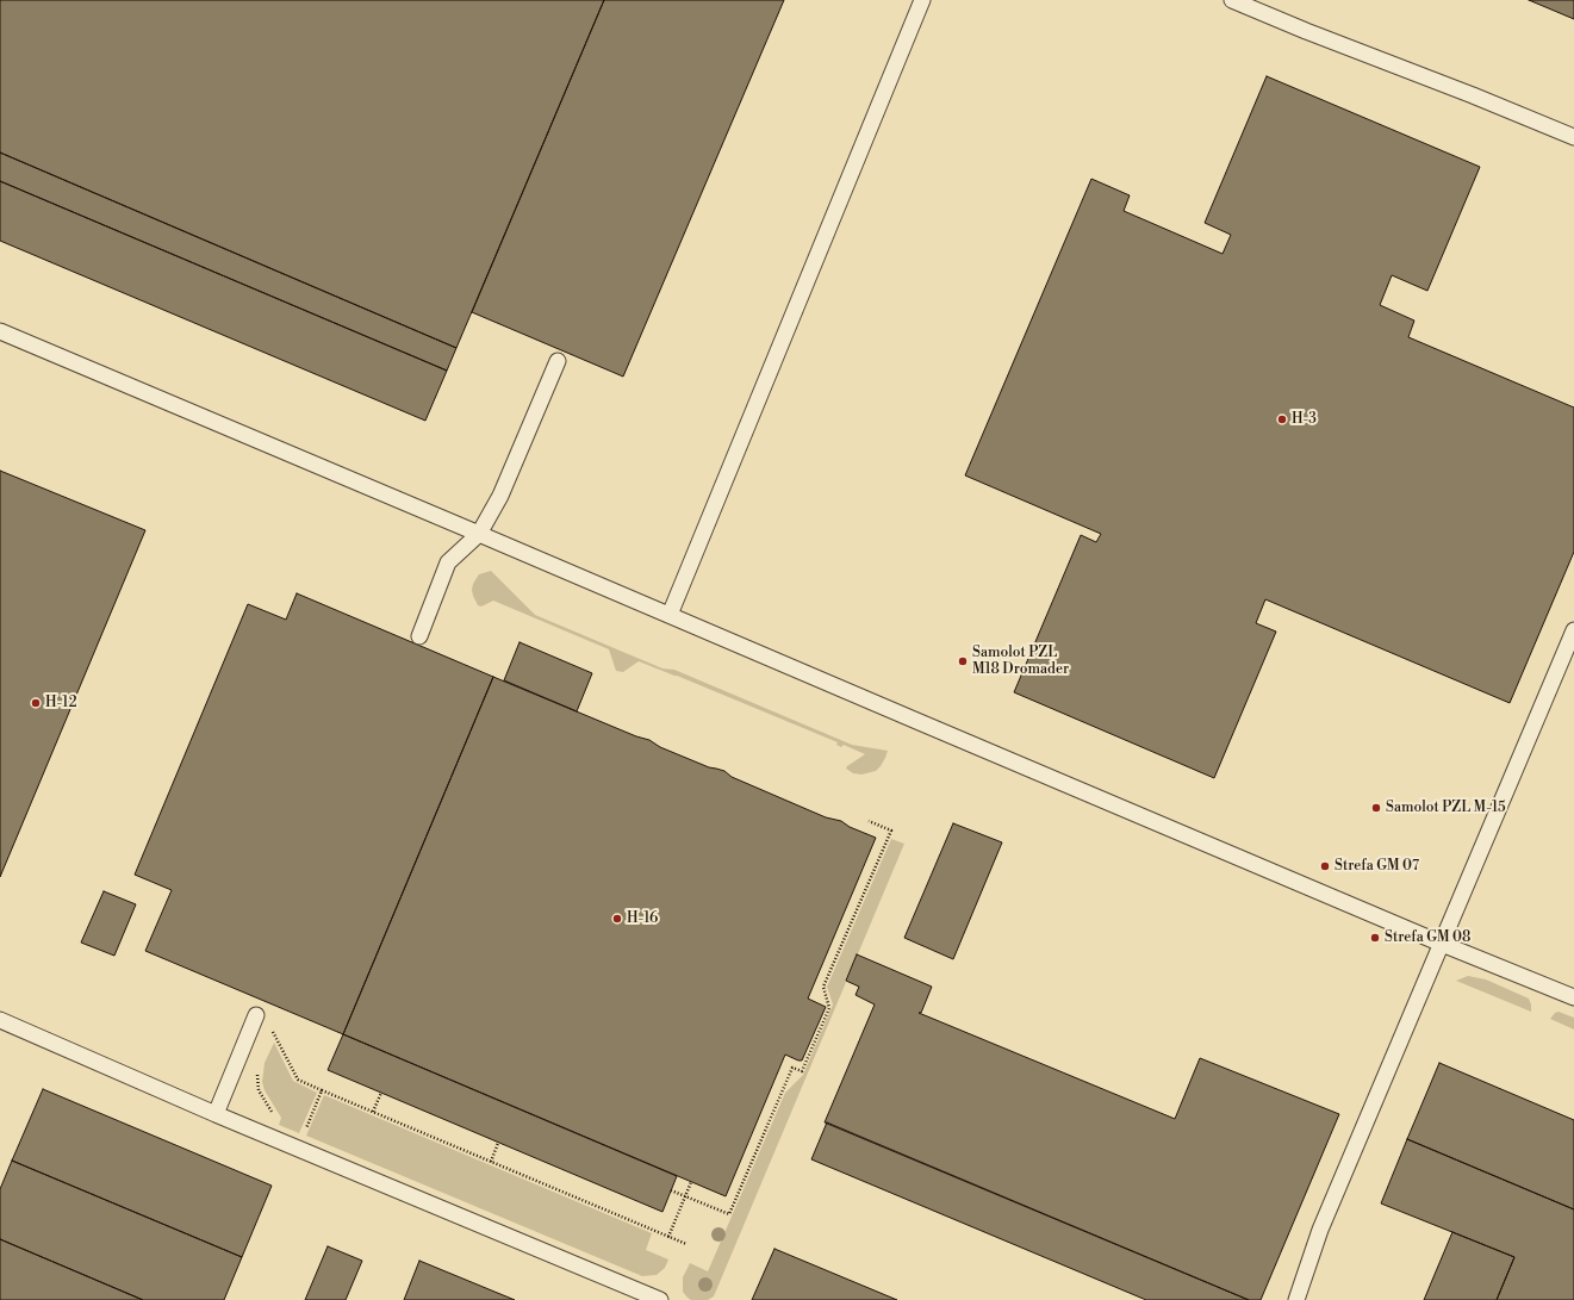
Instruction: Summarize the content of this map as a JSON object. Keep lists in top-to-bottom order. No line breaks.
{"places":["H-3","Samolot PZL M18 Dromader","H-12","Samolot PZL M-15","Strefa GM 07","H-16","Strefa GM 08"]}
